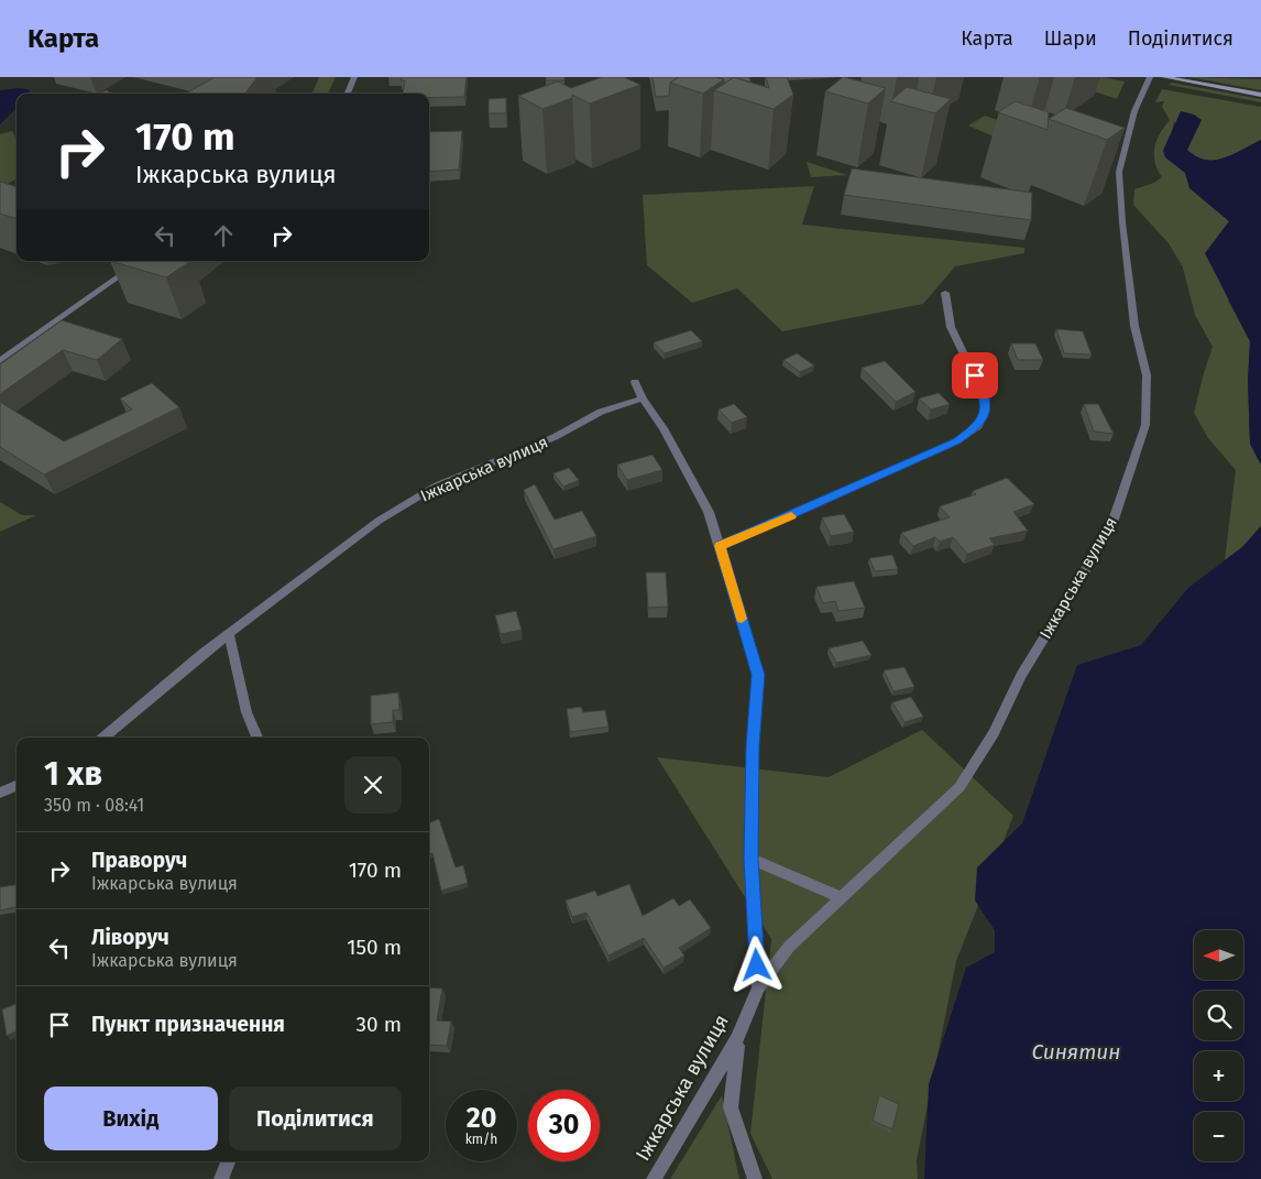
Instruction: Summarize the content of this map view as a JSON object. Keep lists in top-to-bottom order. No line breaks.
{"streets":{"street":["Іжкарська вулиця"]},"water":["Синятин"],"north":"left","page":{"header":"Карта","nav":["Карта","Шари","Поділитися"],"turn":["170 m","Іжкарська вулиця"],"heading":["1 хв","350 m · 08:41"],"list":[{"name":"Праворуч","note":"Іжкарська вулиця","value":"170 m"},{"name":"Ліворуч","note":"Іжкарська вулиця","value":"150 m"},{"name":"Пункт призначення","value":"30 m"}],"map_buttons":["+","−"],"buttons":["Вихід","Поділитися"],"speed":"20 km/h","limit":"30"}}
